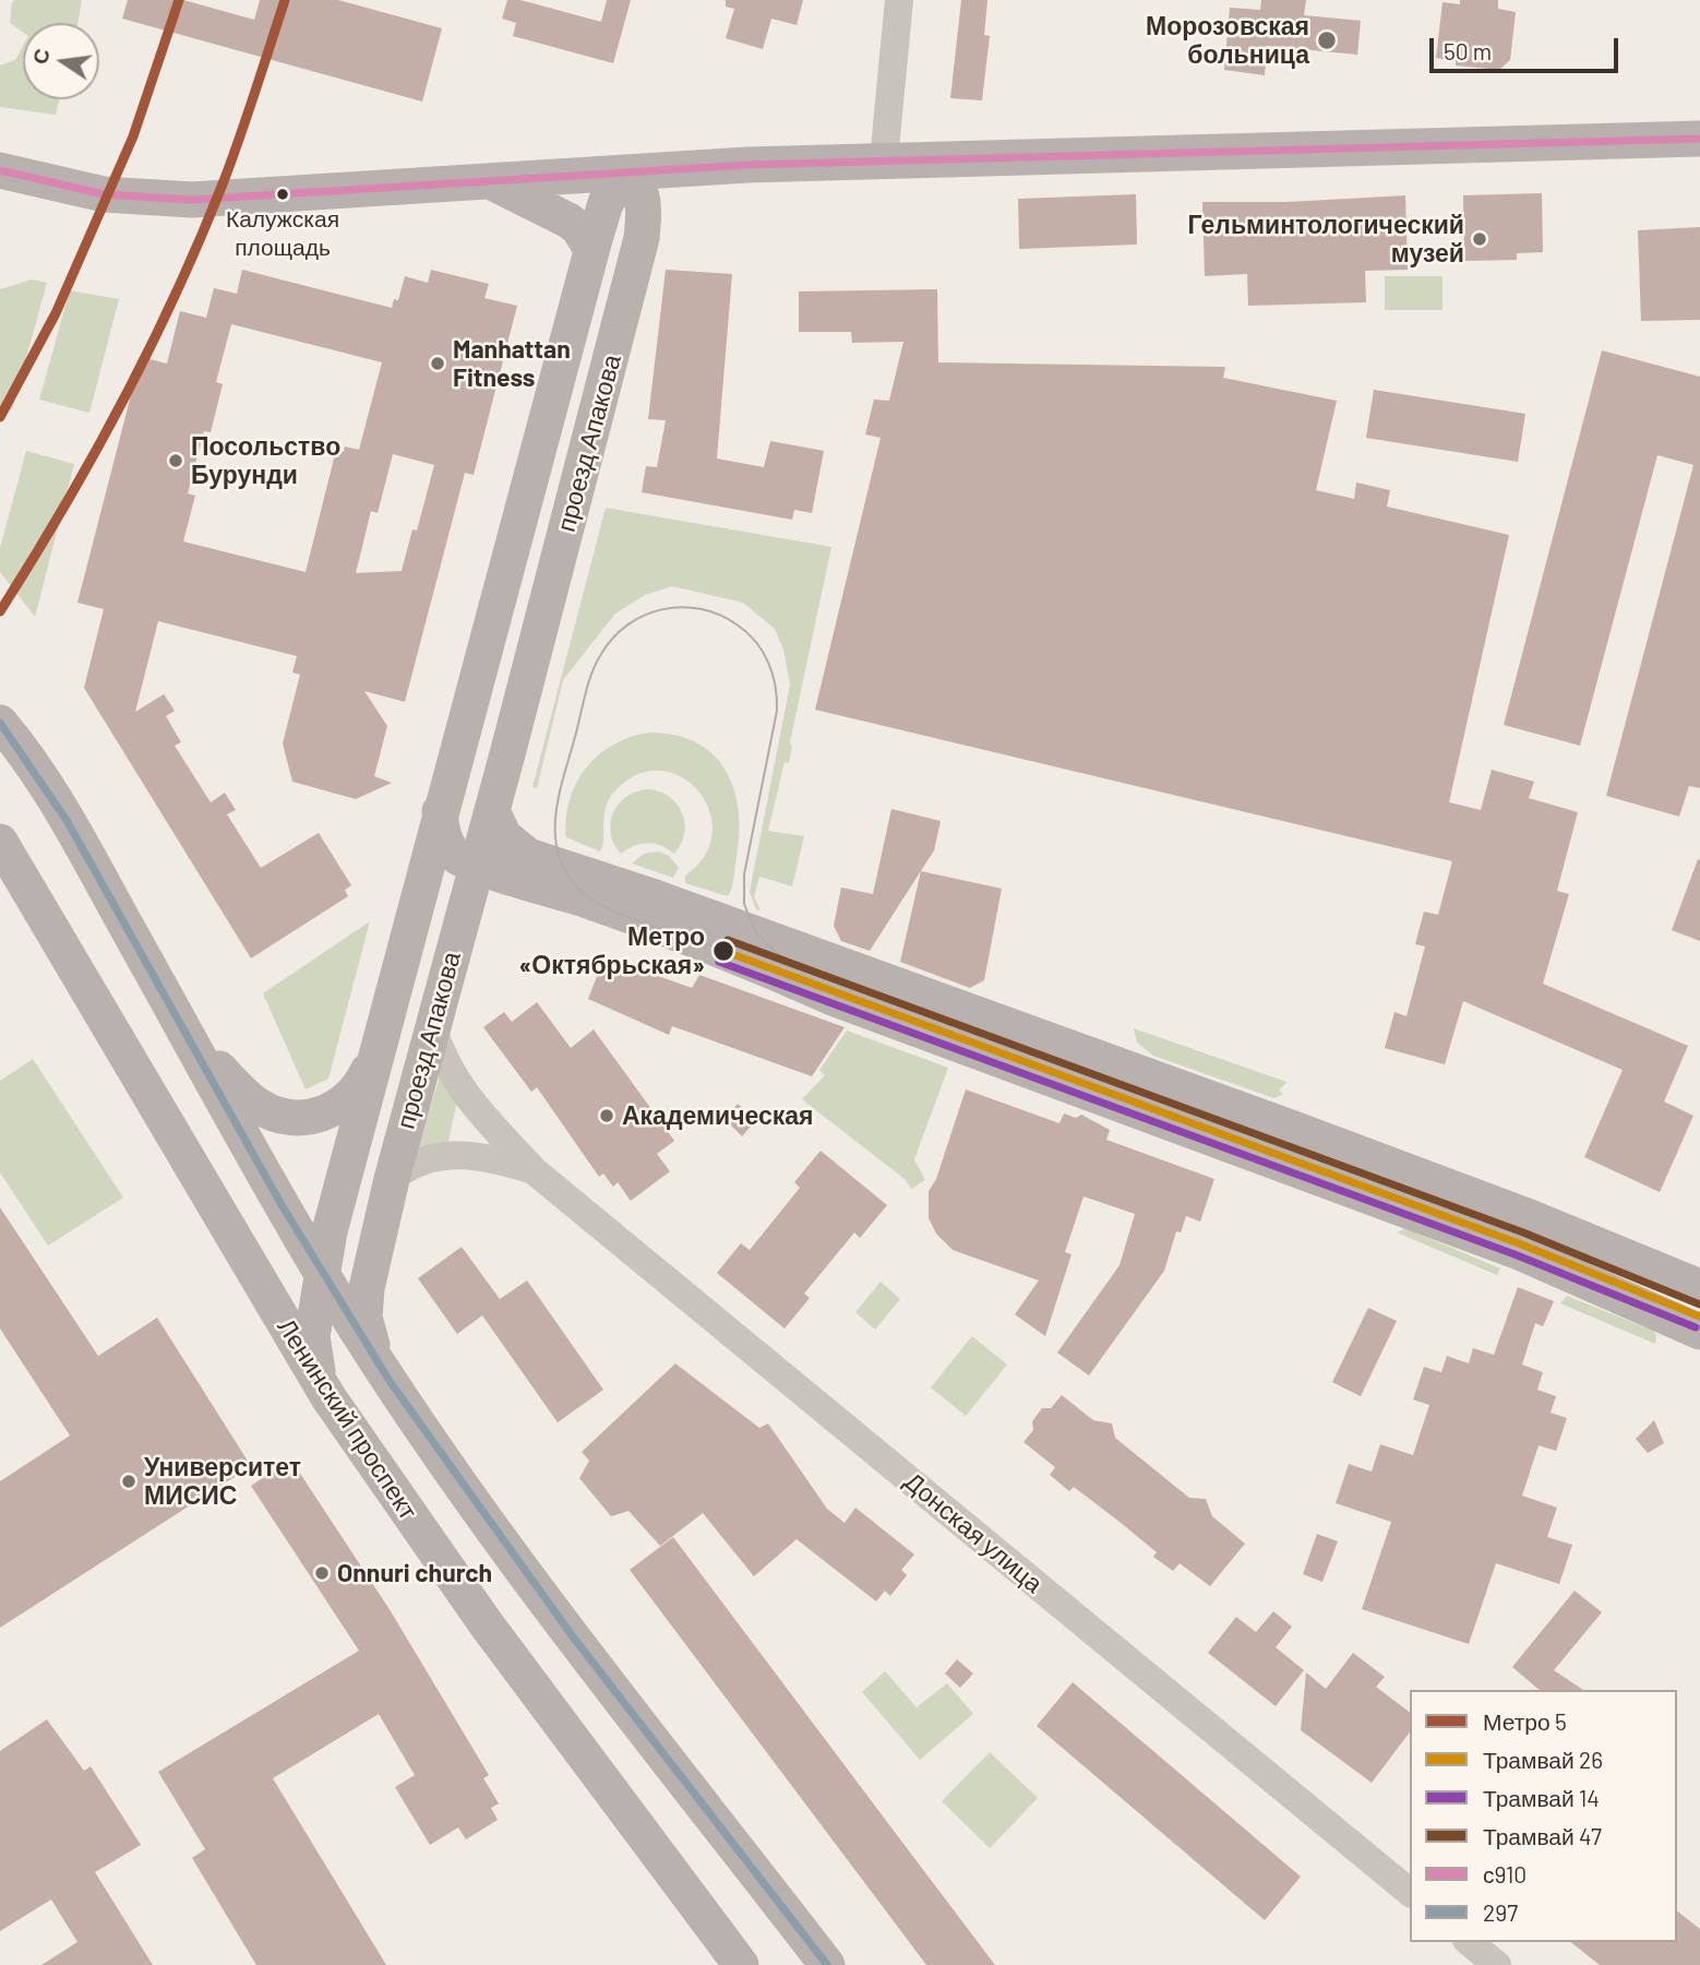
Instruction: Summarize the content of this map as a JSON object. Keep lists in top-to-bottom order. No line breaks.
{"streets":{"main road":["проезд Апакова","Ленинский проспект"],"street":["Донская улица"]},"crossings":[["проезд Апакова","Донская улица"]],"places":["Морозовская больница","Калужская площадь","Гельминтологический музей","Manhattan Fitness","Посольство Бурунди","Метро «Октябрьская»","Академическая","Университет МИСИС","Onnuri church"],"lines":["metro line 5","transit line с910","transit line 297","tram line 47","tram line 26","tram line 14"],"legend":["Метро 5","Трамвай 26","Трамвай 14","Трамвай 47","с910","297"],"scale_bar":"50 m","north":"left"}
